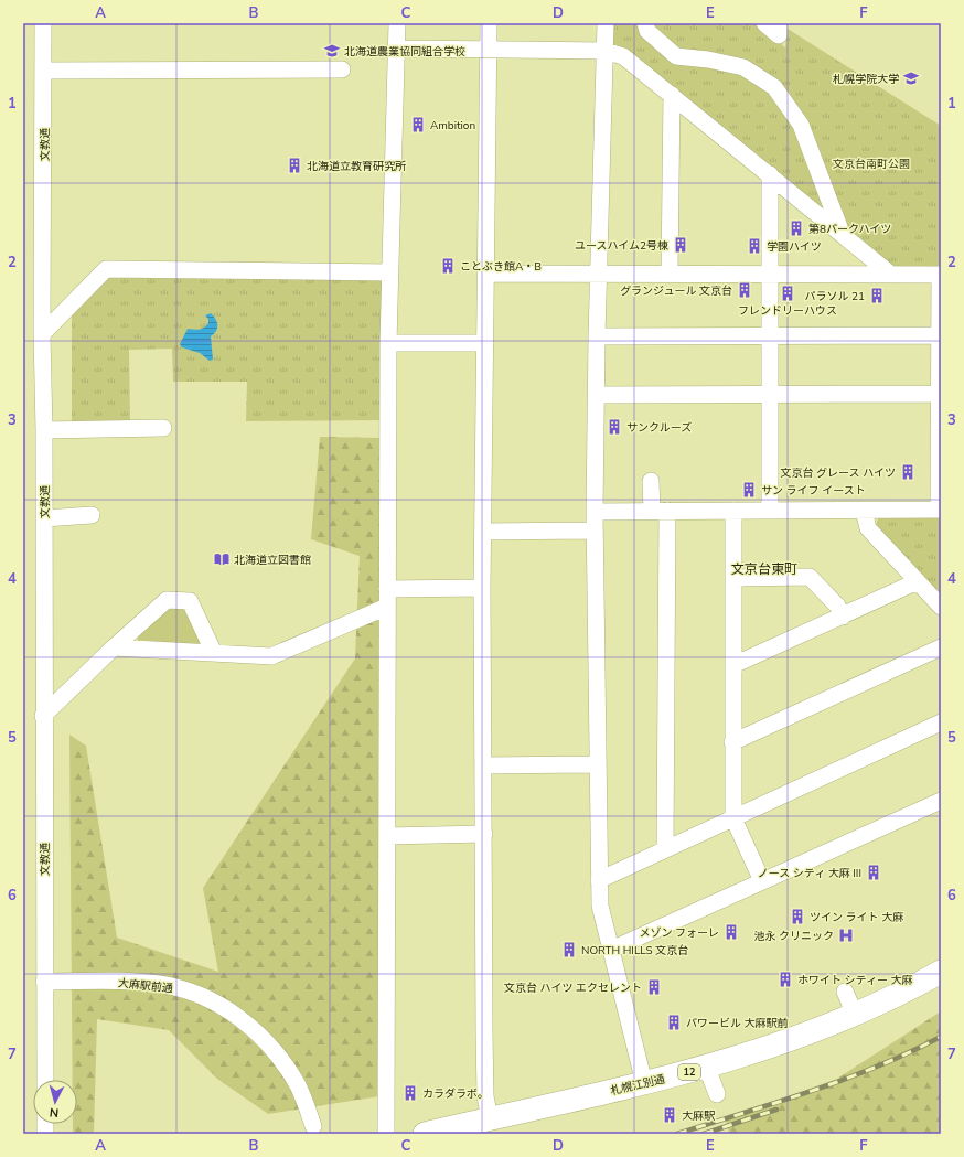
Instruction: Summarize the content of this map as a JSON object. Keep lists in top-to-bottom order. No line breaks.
{"streets":{"highway":["12","札幌江別通"],"street":["文教通","大麻駅前通"]},"crossings":[["文教通","大麻駅前通"]],"districts":["文京台東町"],"parks":["文京台南町公園"],"places":{"school or university":["北海道農業協同組合学校","札幌学院大学"],"building":["Ambition","北海道立教育研究所","第8パークハイツ","ユースハイム2号棟","学園ハイツ","ことぶき館A・B","グランジュール 文京台","フレンドリーハウス","パラソル 21","サンクルーズ","文京台 グレース ハイツ","サン ライフ イースト","ノース シティ 大麻 III","ツイン ライト 大麻","メゾン フォーレ","NORTH HILLS 文京台","ホワイト シティー 大麻","文京台 ハイツ エクセレント","パワービル 大麻駅前","カラダラボ。","大麻駅"],"library":["北海道立図書館"],"hospital":["池永 クリニック"]},"north":"bottom","grid":{"columns":["A","B","C","D","E","F"],"rows":["1","2","3","4","5","6","7"]}}
